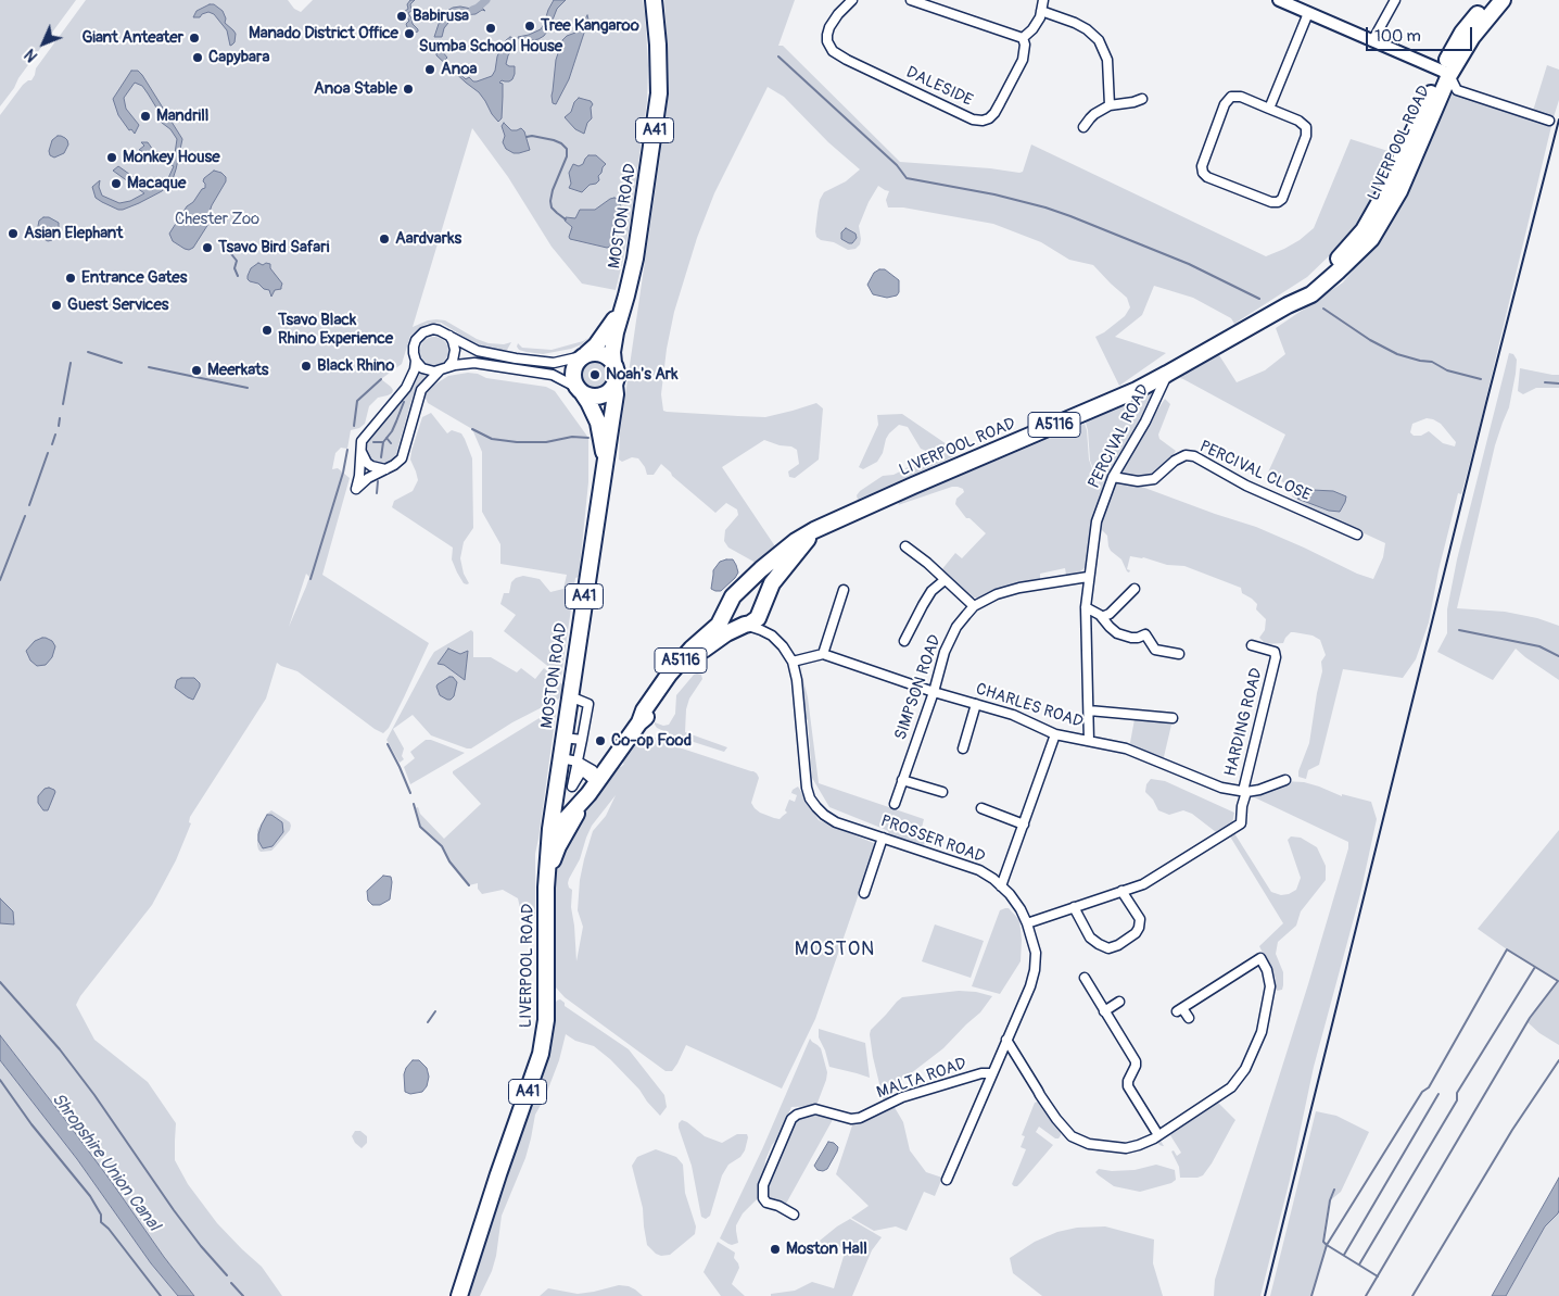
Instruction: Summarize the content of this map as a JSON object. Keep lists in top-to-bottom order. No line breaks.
{"streets":{"highway":["A41","LIVERPOOL ROAD","MOSTON ROAD","A5116"],"street":["DALESIDE","PERCIVAL ROAD","PERCIVAL CLOSE","SIMPSON ROAD","CHARLES ROAD","HARDING ROAD","PROSSER ROAD","MALTA ROAD"]},"crossings":[["LIVERPOOL ROAD","MOSTON ROAD"],["LIVERPOOL ROAD","A5116"],["LIVERPOOL ROAD","PERCIVAL ROAD"],["LIVERPOOL ROAD","PROSSER ROAD"],["A5116","PROSSER ROAD"],["PERCIVAL ROAD","PERCIVAL CLOSE"],["PERCIVAL ROAD","SIMPSON ROAD"],["PERCIVAL ROAD","CHARLES ROAD"],["SIMPSON ROAD","CHARLES ROAD"],["CHARLES ROAD","HARDING ROAD"],["PROSSER ROAD","MALTA ROAD"]],"districts":["MOSTON"],"water":["Shropshire Union Canal"],"parks":["Chester Zoo"],"places":["Babirusa","Tree Kangaroo","Sumba School House","Manado District Office","Giant Anteater","Capybara","Anoa","Anoa Stable","Mandrill","Monkey House","Macaque","Asian Elephant","Aardvarks","Tsavo Bird Safari","Entrance Gates","Guest Services","Tsavo Black Rhino Experience","Black Rhino","Meerkats","Noah's Ark","Co-op Food","Moston Hall"],"scale_bar":"100 m","north":"bottom left"}
